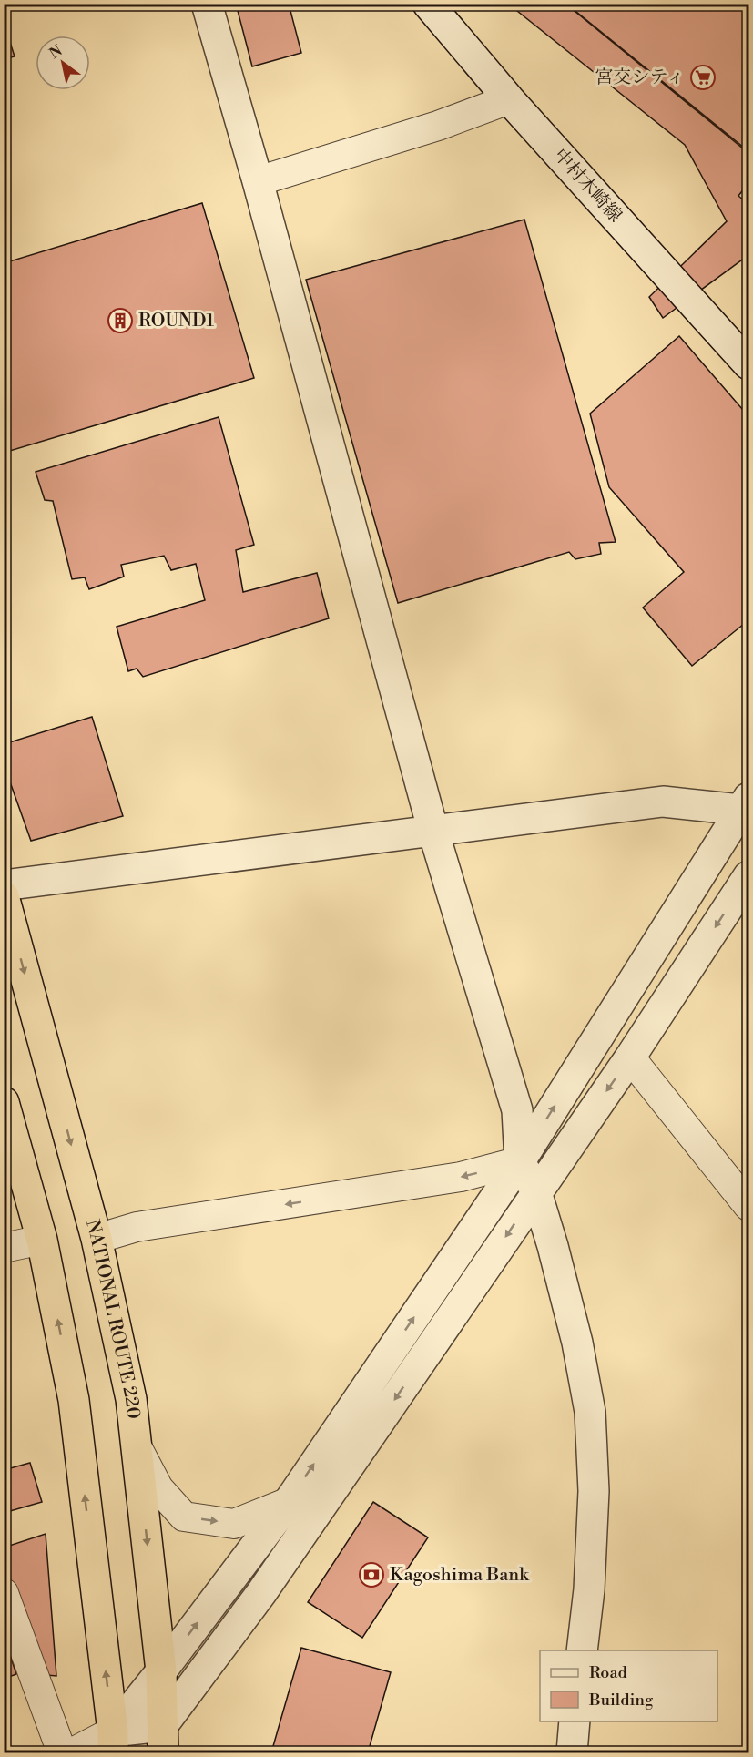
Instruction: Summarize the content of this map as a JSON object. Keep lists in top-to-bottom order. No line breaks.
{"streets":{"highway":["NATIONAL ROUTE 220"],"street":["中村木崎線"]},"places":{"supermarket":["宮交シティ"],"building":["ROUND1"],"bank":["Kagoshima Bank"]},"legend":["Road","Building"],"north":"top left"}
